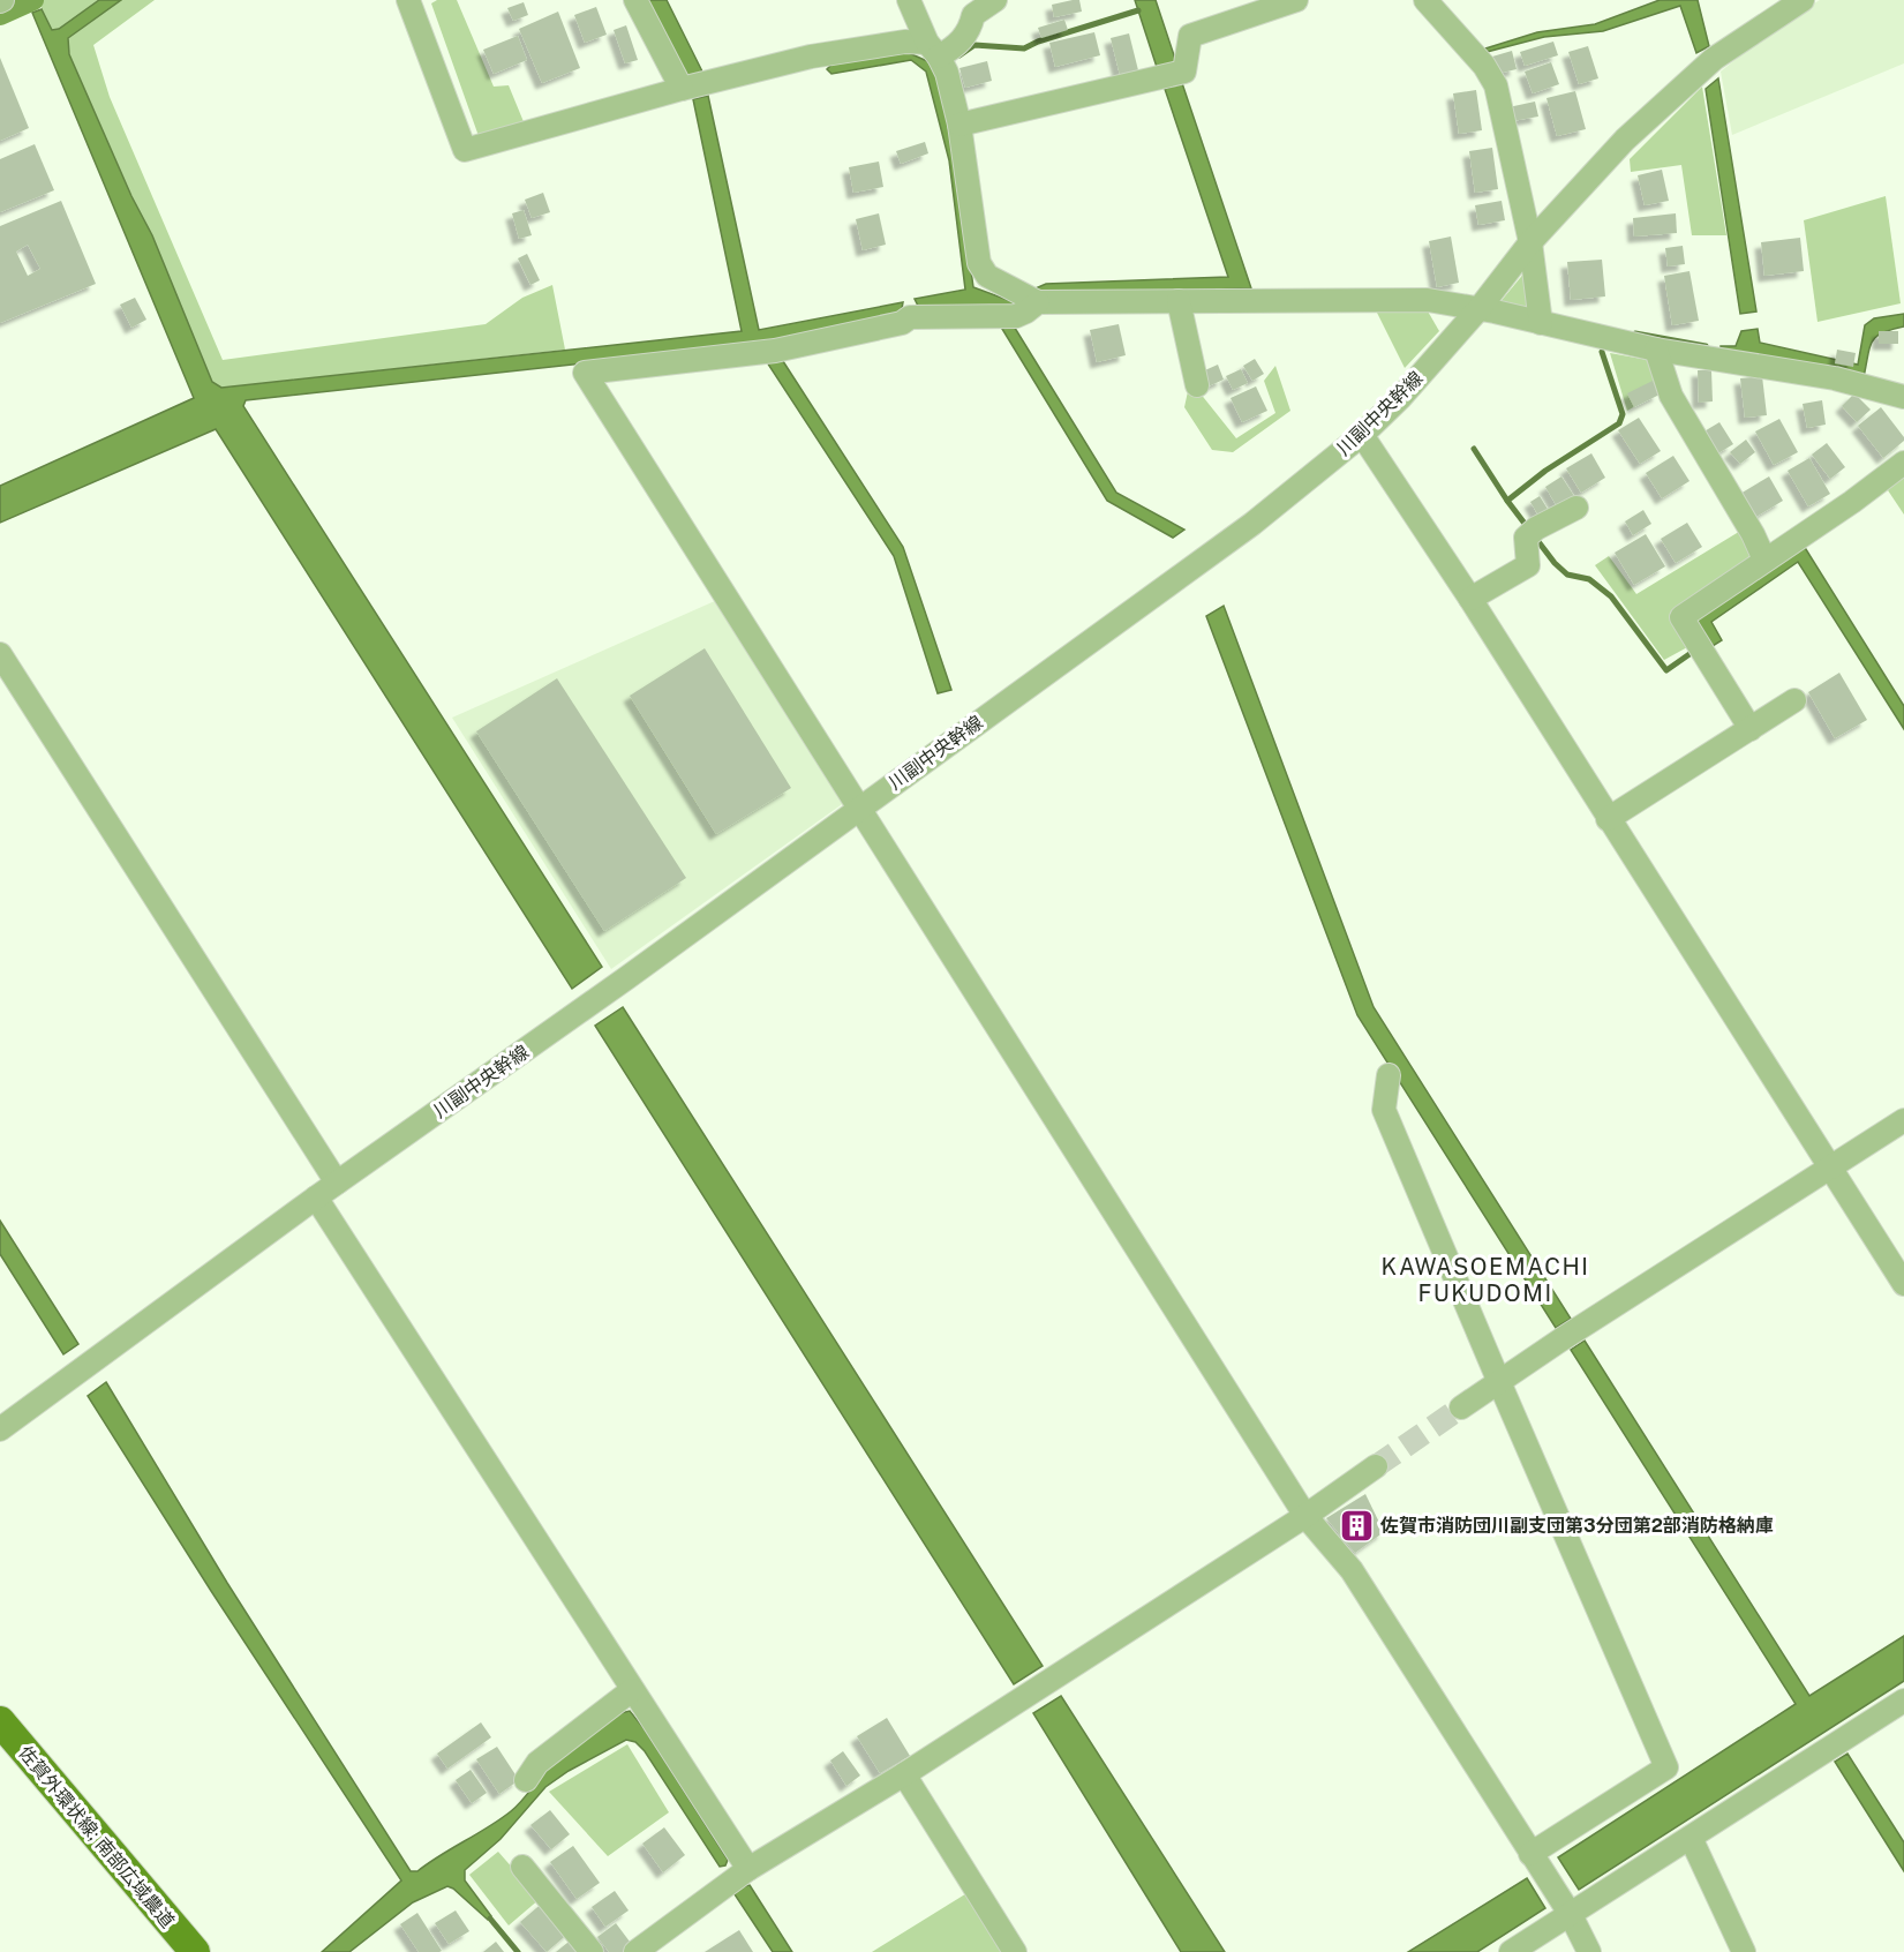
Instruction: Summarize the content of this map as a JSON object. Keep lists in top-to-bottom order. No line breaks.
{"streets":{"main road":["佐賀外環状線; 南部広域農道"],"street":["川副中央幹線"]},"districts":["KAWASOEMACHI FUKUDOMI"],"places":{"building":["佐賀市消防団川副支団第3分団第2部消防格納庫"]}}
